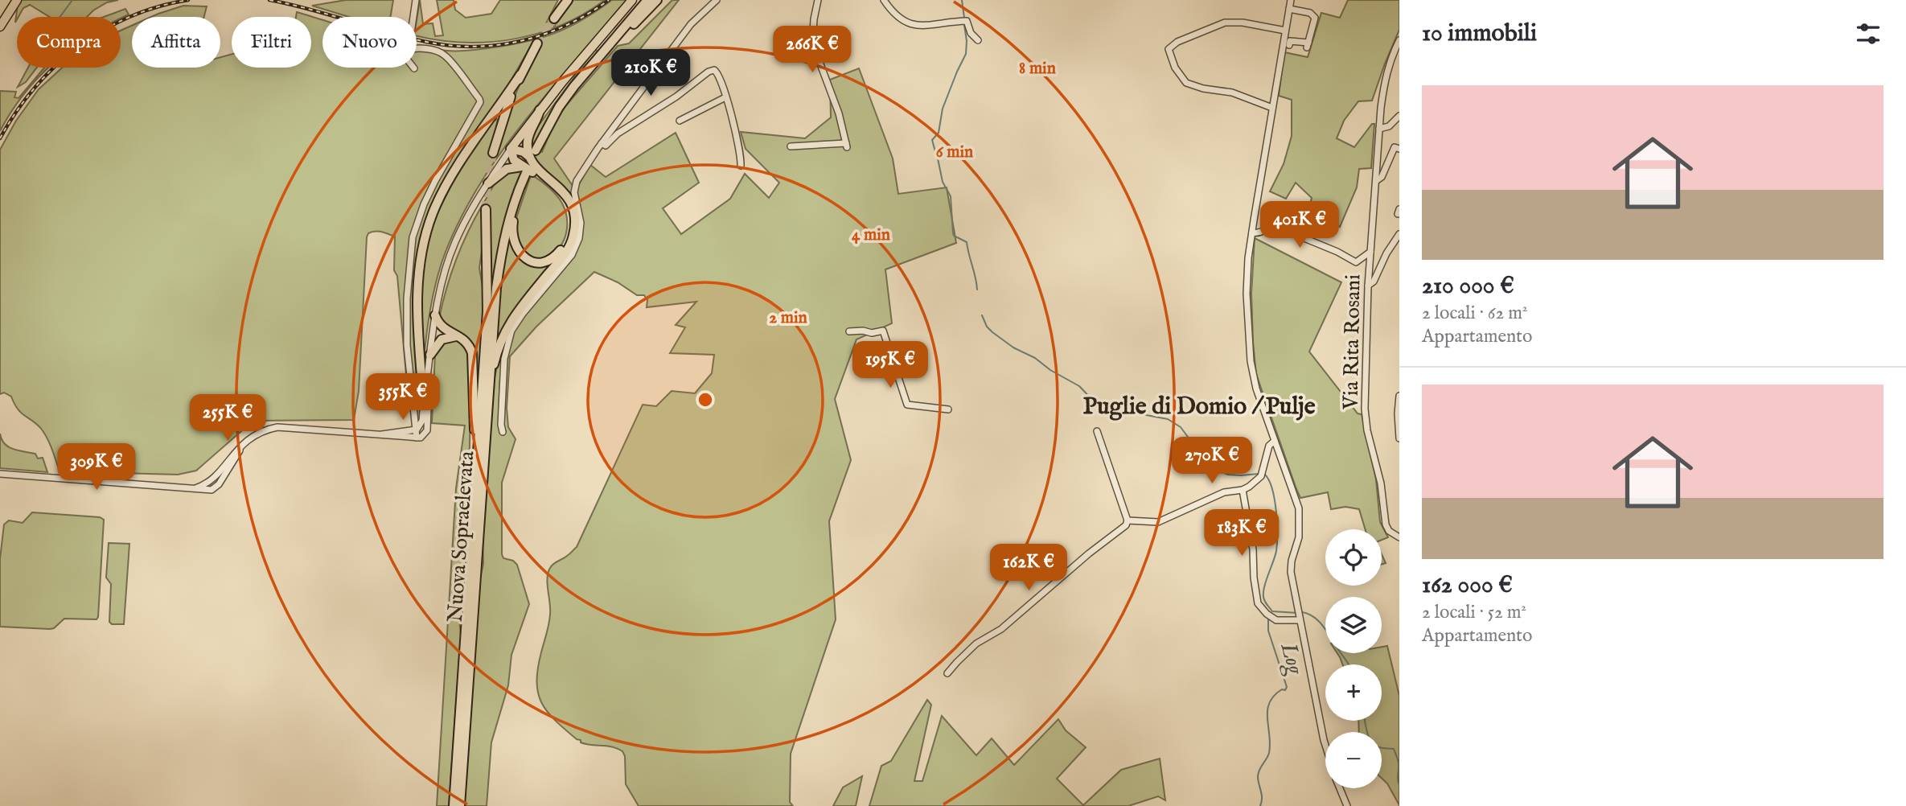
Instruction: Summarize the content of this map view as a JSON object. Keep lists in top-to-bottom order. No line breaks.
{"streets":{"highway":["Nuova Sopraelevata"],"street":["Via Rita Rosani"]},"districts":["Puglie di Domio / Pulje"],"water":["Log"],"page":{"heading":"10 immobili","chip":["Compra","Affitta","Filtri","Nuovo"],"price":["266K €","210K €","401K €","195K €","355K €","255K €","270K €","309K €","183K €","162K €"],"list":[{"name":"210 000 €","note":"2 locali · 62 m² · Appartamento"},{"name":"162 000 €","note":"2 locali · 52 m² · Appartamento"}],"map_buttons":["+","−"]},"rings":["8 min","6 min","4 min","2 min"]}
